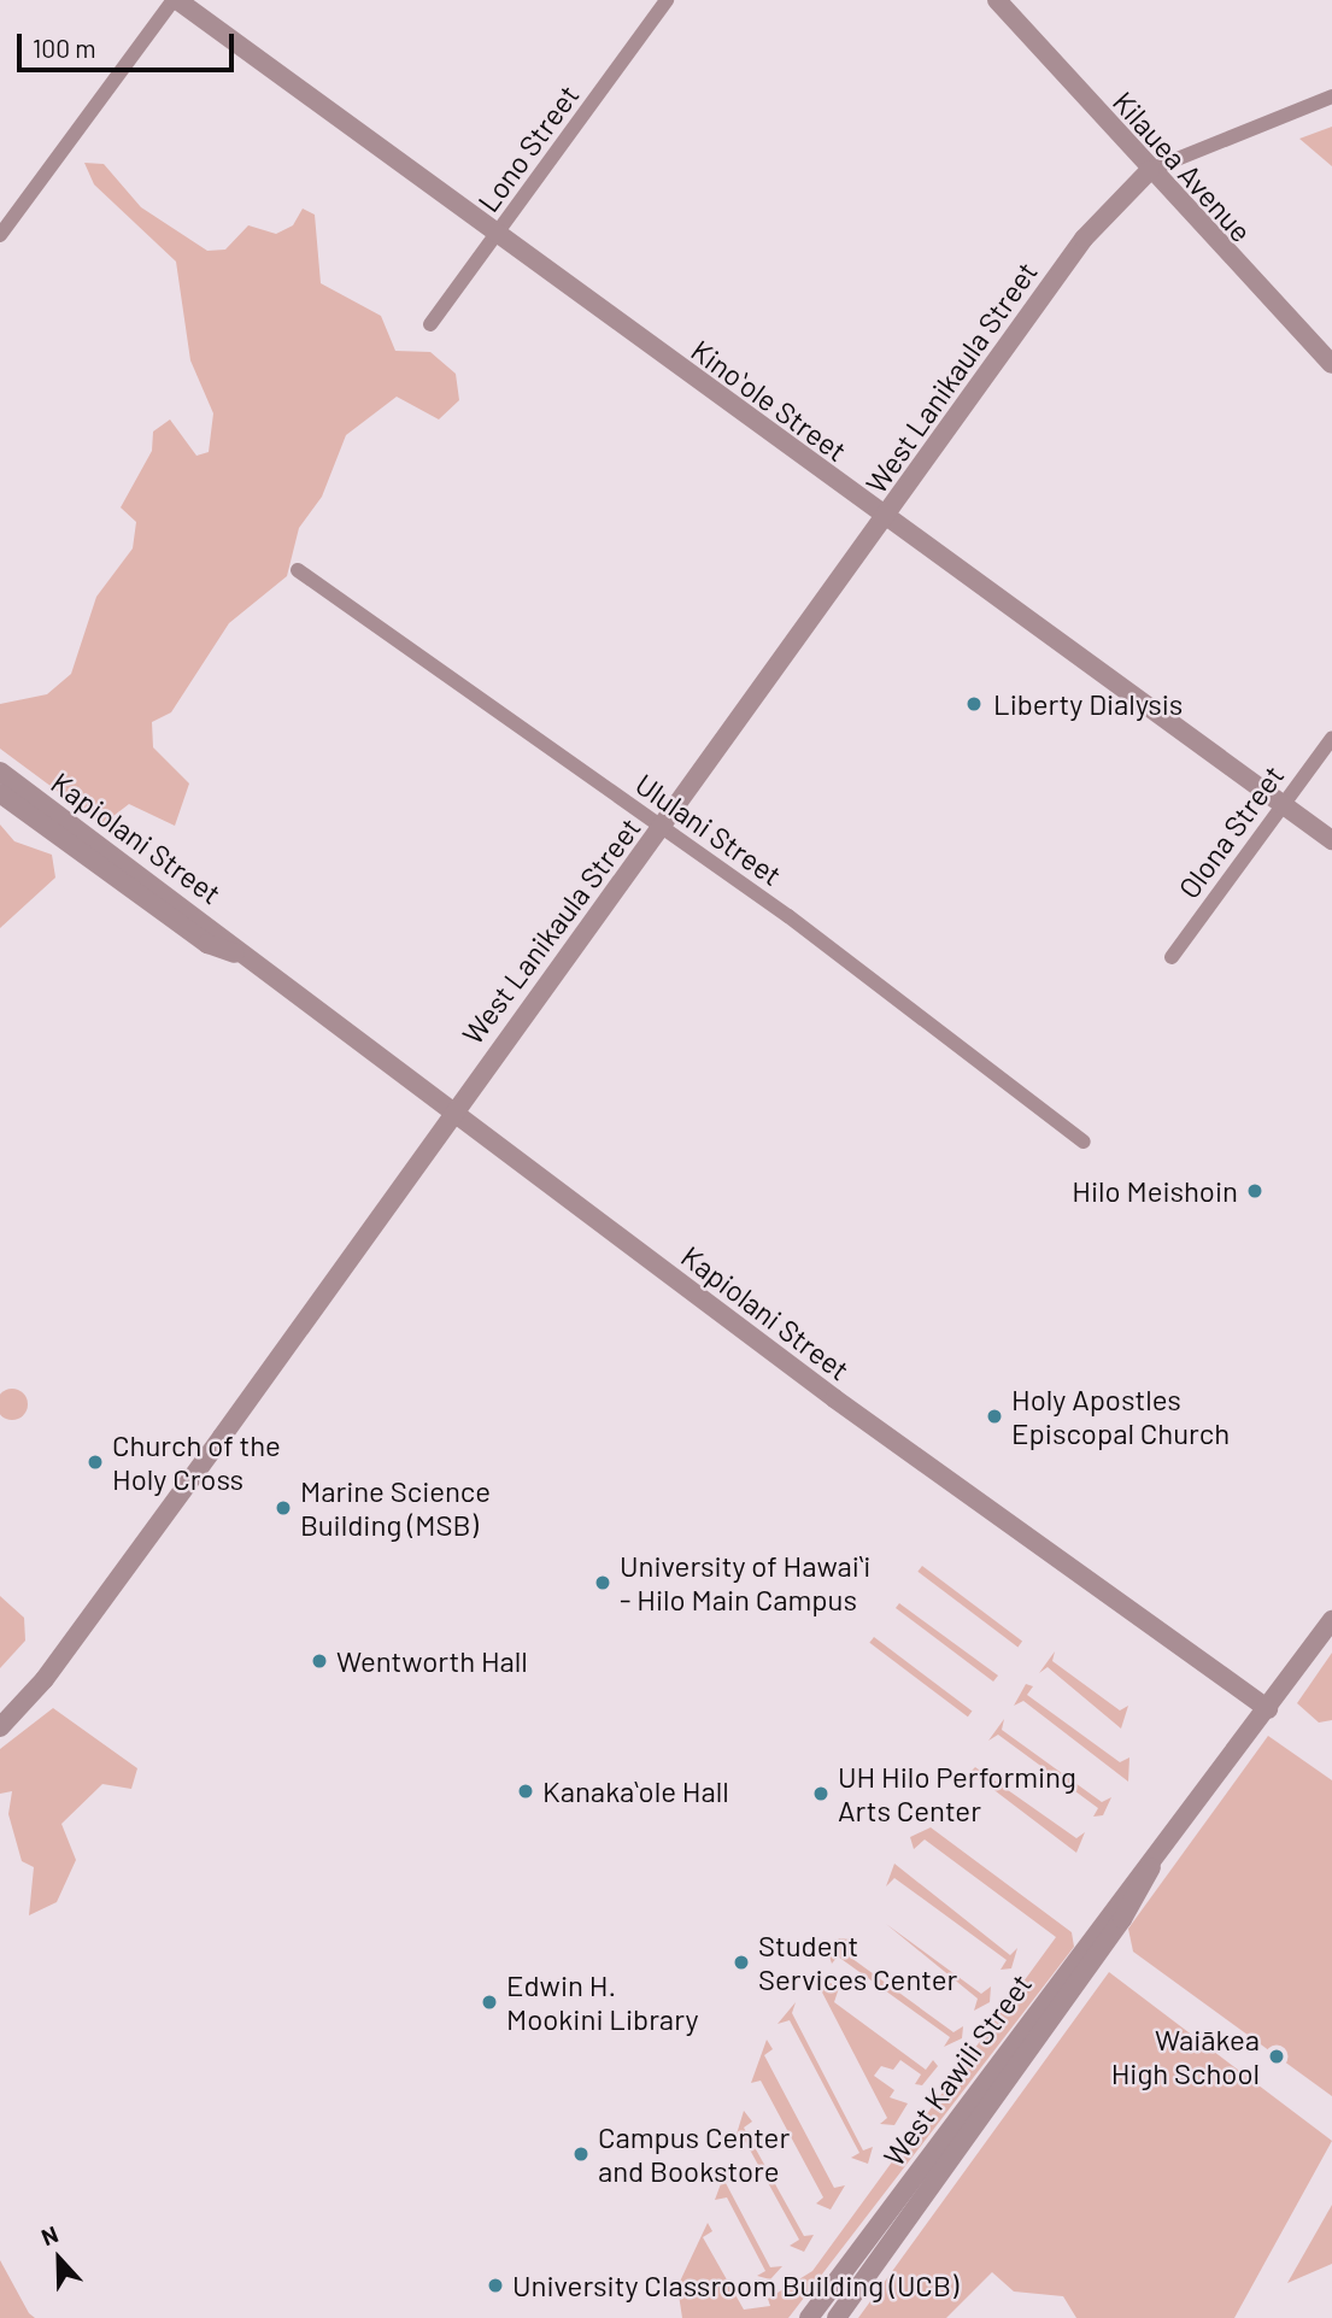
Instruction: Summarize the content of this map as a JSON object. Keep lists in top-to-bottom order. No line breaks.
{"streets":{"street":["Lono Street","Kilauea Avenue","West Lanikaula Street","Kinoʻole Street","Ululani Street","Olona Street","Kapiolani Street","West Kawili Street"]},"crossings":[["Lono Street","Kinoʻole Street"],["Kilauea Avenue","West Lanikaula Street"],["West Lanikaula Street","Kinoʻole Street"],["West Lanikaula Street","Ululani Street"],["West Lanikaula Street","Kapiolani Street"],["Kinoʻole Street","Olona Street"],["Kapiolani Street","West Kawili Street"]],"places":["Liberty Dialysis","Hilo Meishoin","Holy Apostles Episcopal Church","Church of the Holy Cross","Marine Science Building (MSB)","University of Hawaiʻi - Hilo Main Campus","Wentworth Hall","Kanakaʻole Hall","UH Hilo Performing Arts Center","Student Services Center","Edwin H. Mookini Library","Waiākea High School","Campus Center and Bookstore","University Classroom Building (UCB)"],"scale_bar":"100 m","north":"top"}
